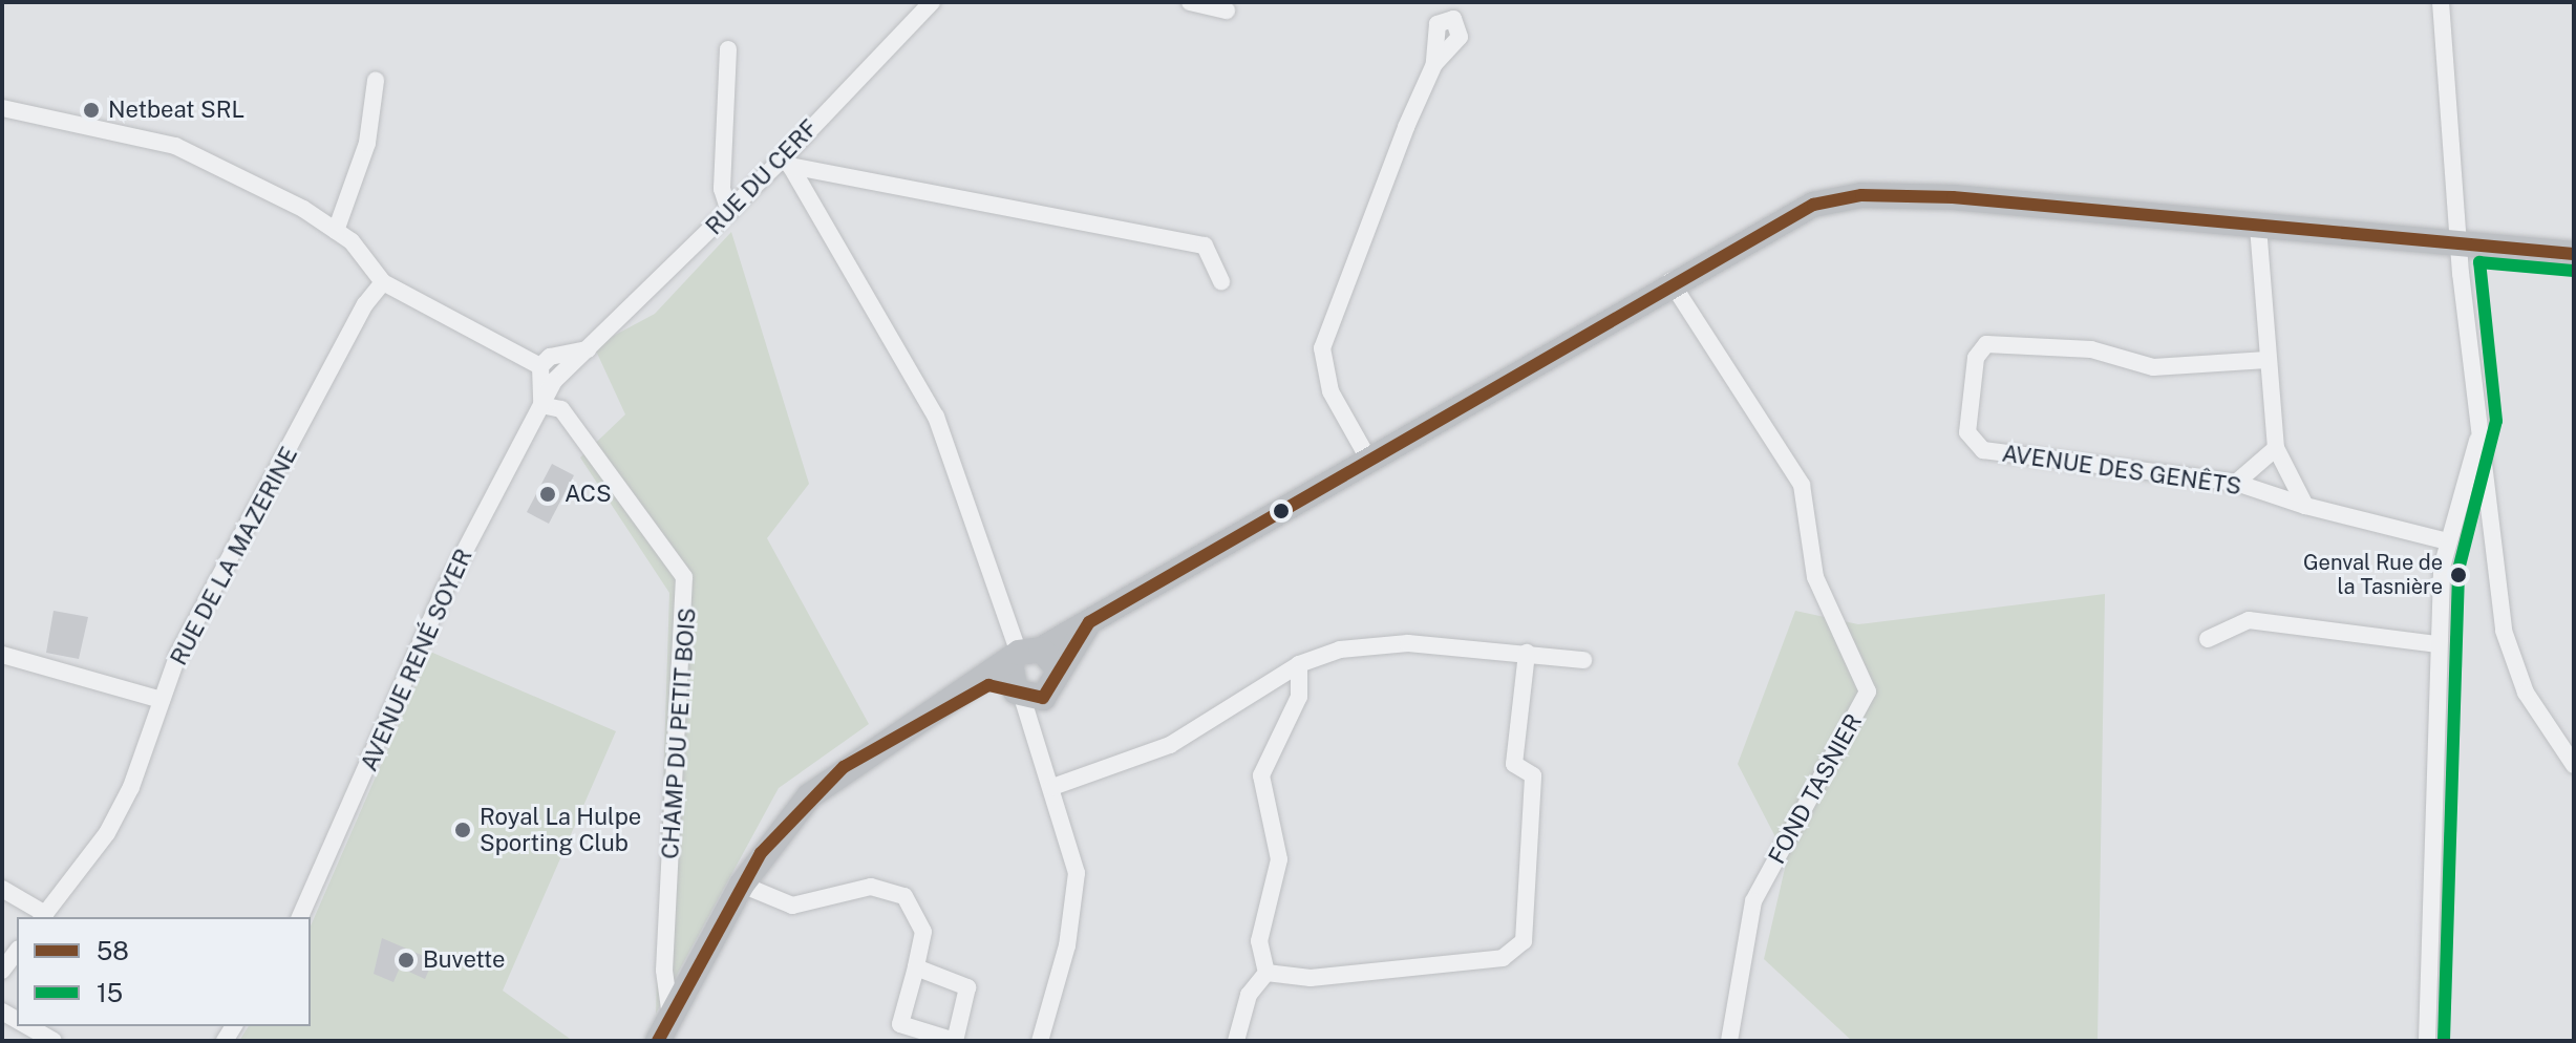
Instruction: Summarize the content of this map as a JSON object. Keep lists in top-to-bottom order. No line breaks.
{"streets":{"street":["RUE DU CERF","AVENUE DES GENÊTS","RUE DE LA MAZERINE","AVENUE RENÉ SOYER","CHAMP DU PETIT BOIS","FOND TASNIER"]},"crossings":[["RUE DU CERF","AVENUE RENÉ SOYER"],["AVENUE RENÉ SOYER","CHAMP DU PETIT BOIS"]],"places":["Netbeat SRL","ACS","Genval Rue de la Tasnière","Royal La Hulpe Sporting Club","Buvette"],"lines":["transit line 58","transit line 15"],"legend":["58","15"]}
